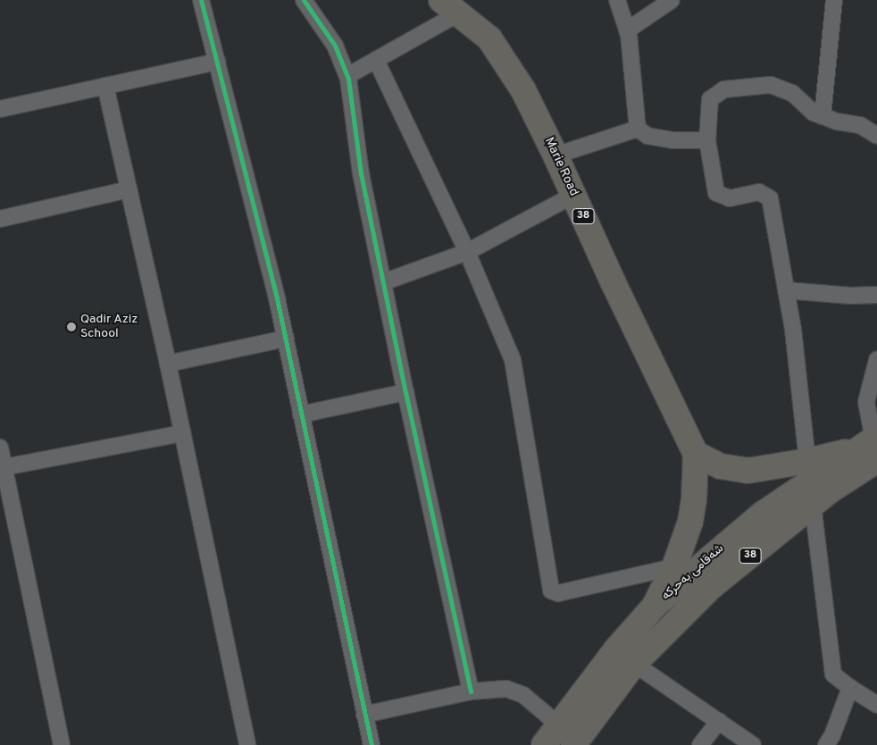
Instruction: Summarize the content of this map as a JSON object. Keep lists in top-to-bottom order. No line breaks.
{"streets":{"main road":["Marie Road","38","شەقامی بەحرکە"]},"crossings":[["Marie Road","38"],["38","شەقامی بەحرکە"]],"places":["Qadir Aziz School"]}
